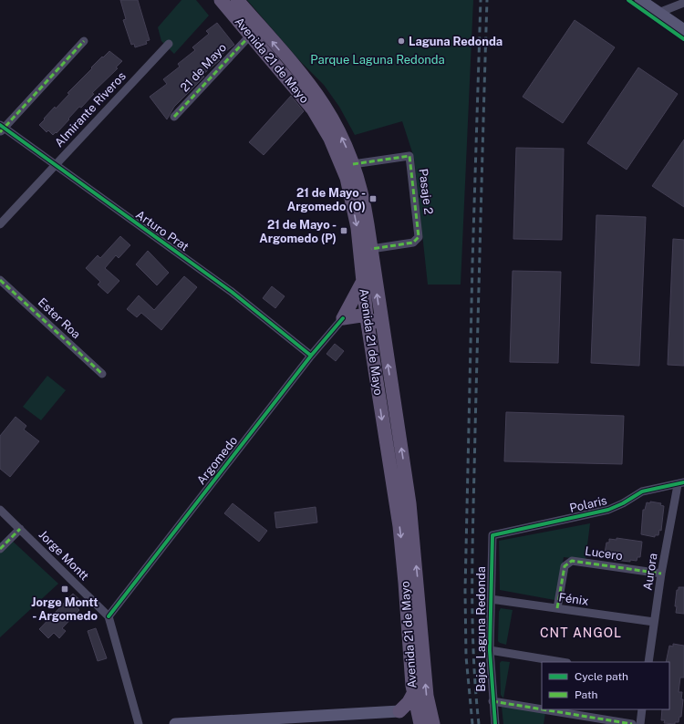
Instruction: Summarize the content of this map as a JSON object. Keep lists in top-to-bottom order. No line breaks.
{"streets":{"main road":["Avenida 21 de Mayo"],"street":["21 de Mayo","Almirante Riveros","Pasaje 2","Arturo Prat","Ester Roa","Argomedo","Polaris","Lucero","Jorge Montt","Aurora","Fénix","Bajos Laguna Redonda"]},"crossings":[["Avenida 21 de Mayo","21 de Mayo"],["Avenida 21 de Mayo","Pasaje 2"],["Almirante Riveros","Arturo Prat"],["Arturo Prat","Argomedo"],["Argomedo","Jorge Montt"],["Polaris","Aurora"],["Polaris","Bajos Laguna Redonda"],["Lucero","Aurora"],["Lucero","Fénix"],["Aurora","Fénix"],["Fénix","Bajos Laguna Redonda"]],"districts":["CNT ANGOL"],"parks":["Parque Laguna Redonda"],"places":{"other":["Laguna Redonda"],"transit":["21 de Mayo - Argomedo (O)","21 de Mayo - Argomedo (P)","Jorge Montt - Argomedo"]},"legend":["Cycle path","Path"]}
